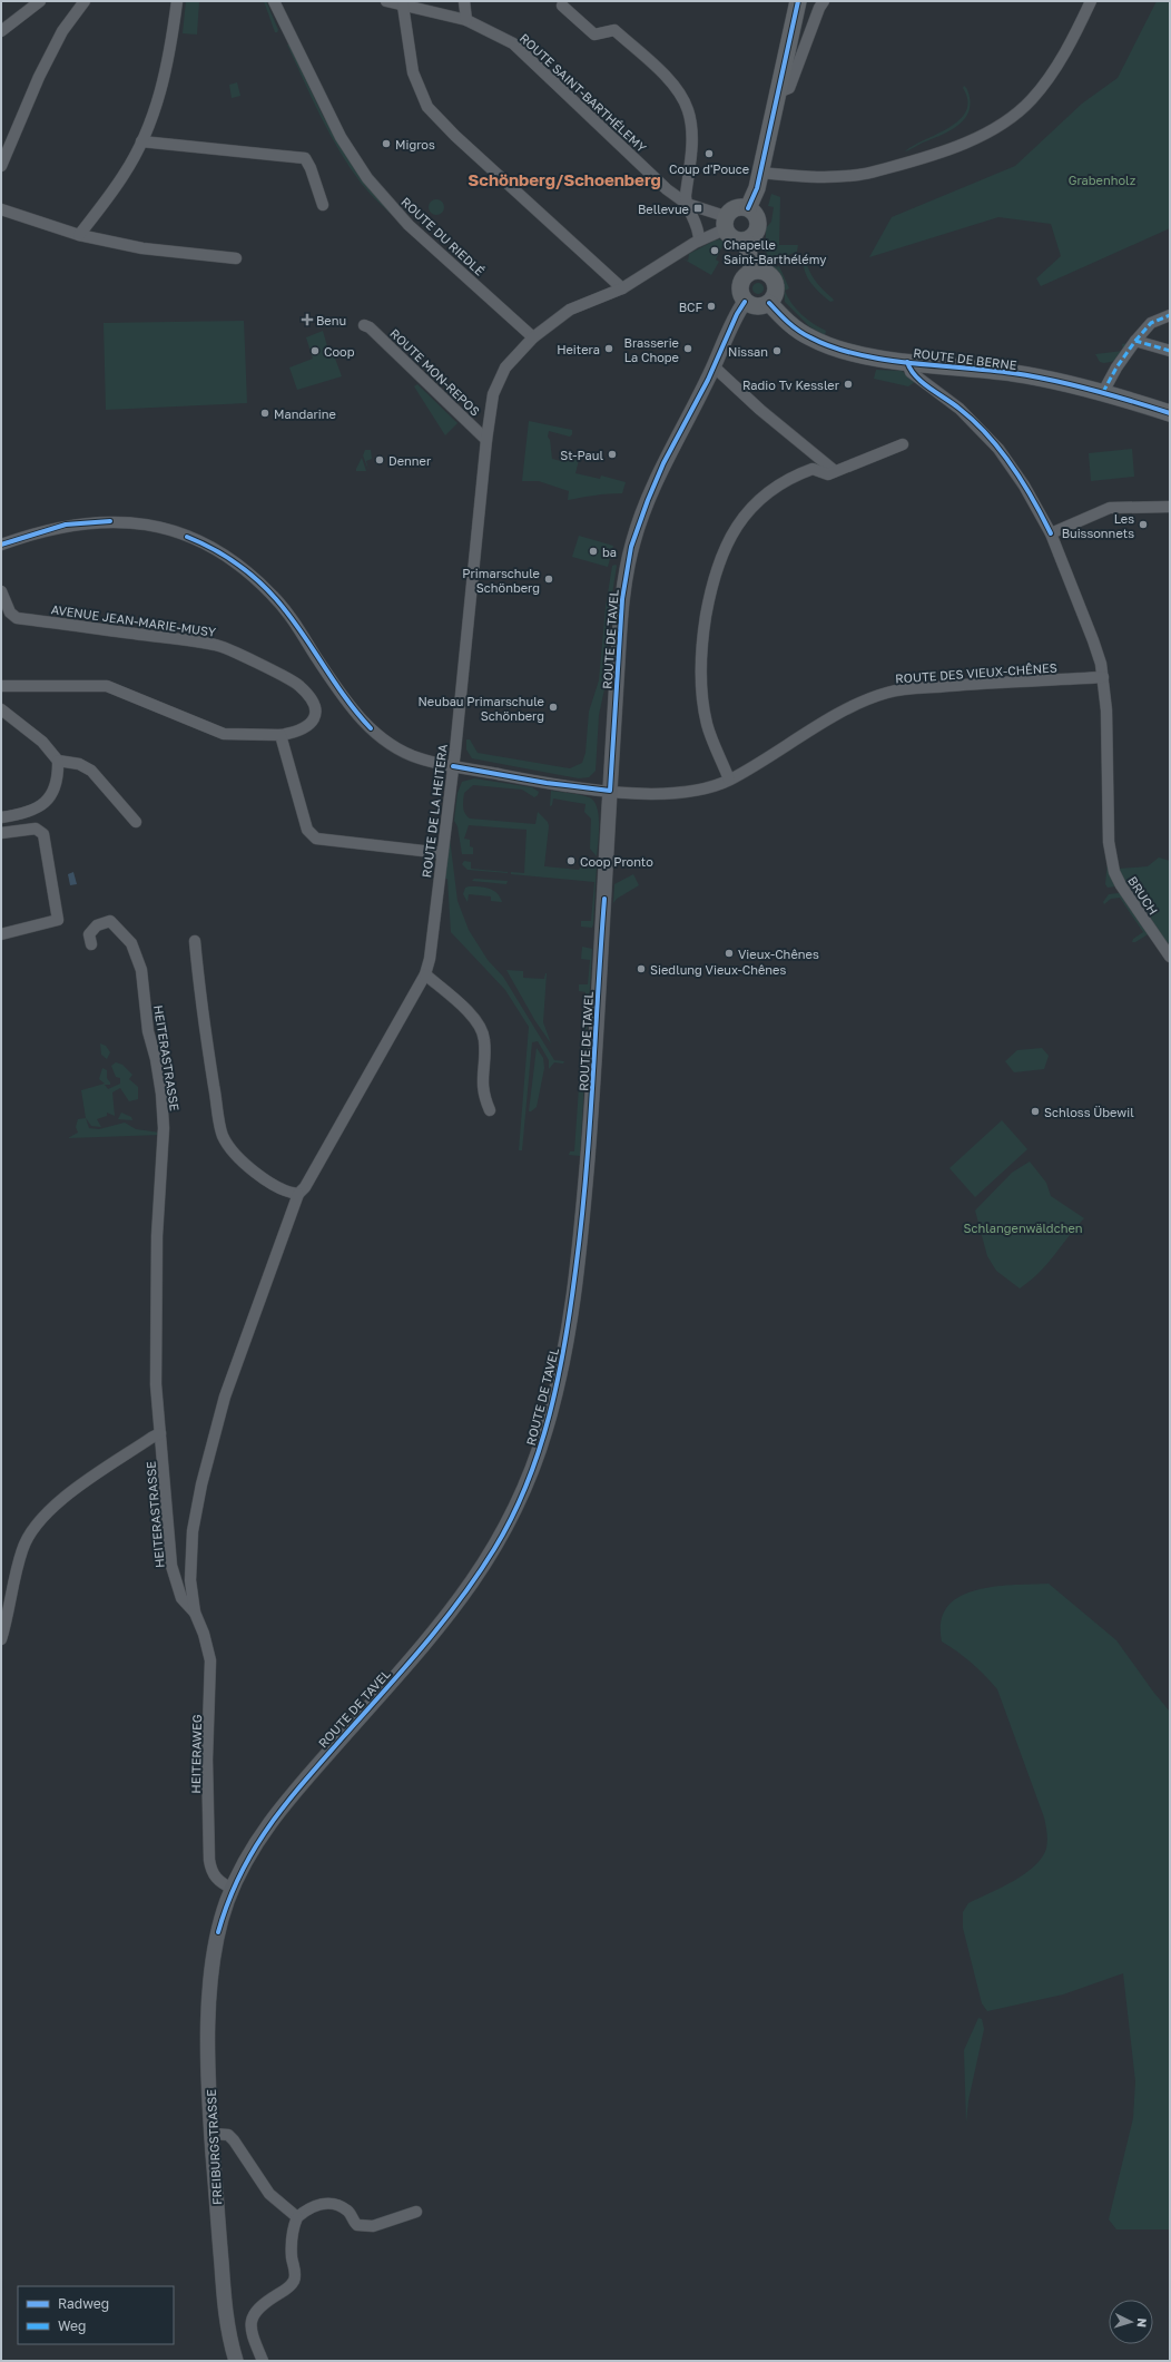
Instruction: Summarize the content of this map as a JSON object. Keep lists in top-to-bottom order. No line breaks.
{"streets":{"main road":["ROUTE DE BERNE","ROUTE DE TAVEL","FREIBURGSTRASSE"],"street":["ROUTE SAINT-BARTHÉLEMY","ROUTE DU RIEDLÉ","ROUTE MON-REPOS","AVENUE JEAN-MARIE-MUSY","ROUTE DES VIEUX-CHÊNES","ROUTE DE LA HEITERA","BRUCH","HEITERASTRASSE","HEITERAWEG"]},"crossings":[["ROUTE SAINT-BARTHÉLEMY","ROUTE DE LA HEITERA"],["ROUTE DU RIEDLÉ","ROUTE DE LA HEITERA"],["ROUTE DE BERNE","ROUTE DE TAVEL"],["ROUTE DE BERNE","BRUCH"],["ROUTE MON-REPOS","ROUTE DE LA HEITERA"],["ROUTE DE TAVEL","ROUTE DES VIEUX-CHÊNES"],["ROUTE DE TAVEL","HEITERAWEG"],["ROUTE DE TAVEL","FREIBURGSTRASSE"],["ROUTE DES VIEUX-CHÊNES","BRUCH"],["HEITERASTRASSE","HEITERAWEG"]],"districts":["Schönberg/Schoenberg"],"parks":["Grabenholz","Schlangenwäldchen"],"places":{"other":["Migros","Coup d'Pouce","Chapelle Saint-Barthélémy","BCF","Heitera","Brasserie La Chope","Coop","Nissan","Radio Tv Kessler","Mandarine","St-Paul","Denner","Les Buissonnets","ba","Primarschule Schönberg","Neubau Primarschule Schönberg","Coop Pronto","Vieux-Chênes","Siedlung Vieux-Chênes","Schloss Übewil"],"transit":["Bellevue"],"health":["Benu"]},"legend":["Radweg","Weg"],"north":"right"}
